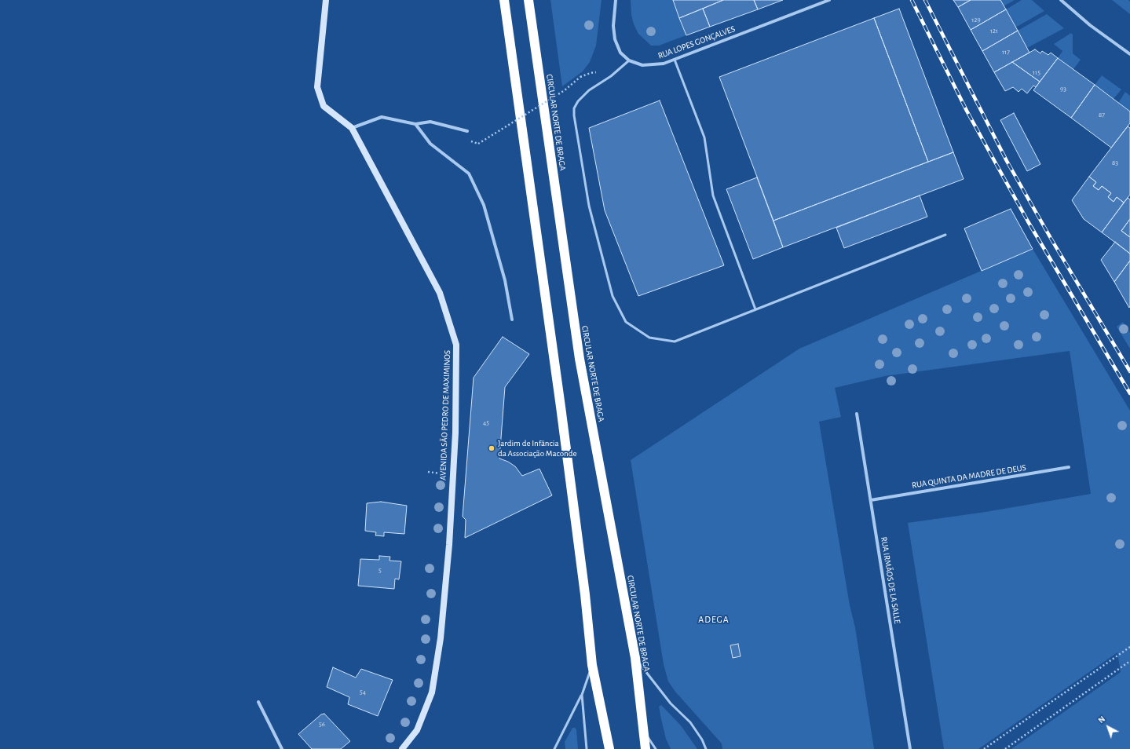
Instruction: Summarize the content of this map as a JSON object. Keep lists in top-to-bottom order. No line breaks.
{"streets":{"highway":["CIRCULAR NORTE DE BRAGA"],"street":["RUA LOPES GONÇALVES","AVENIDA SÃO PEDRO DE MAXIMINOS","RUA QUINTA DA MADRE DE DEUS","RUA IRMÃOS DE LA SALLE"]},"crossings":[["RUA QUINTA DA MADRE DE DEUS","RUA IRMÃOS DE LA SALLE"]],"districts":["ADEGA"],"places":["Jardim de Infância da Associação Maconde"],"house_numbers":["129","121","117","115","93","87","83","45","5","54","56"],"north":"top left"}
